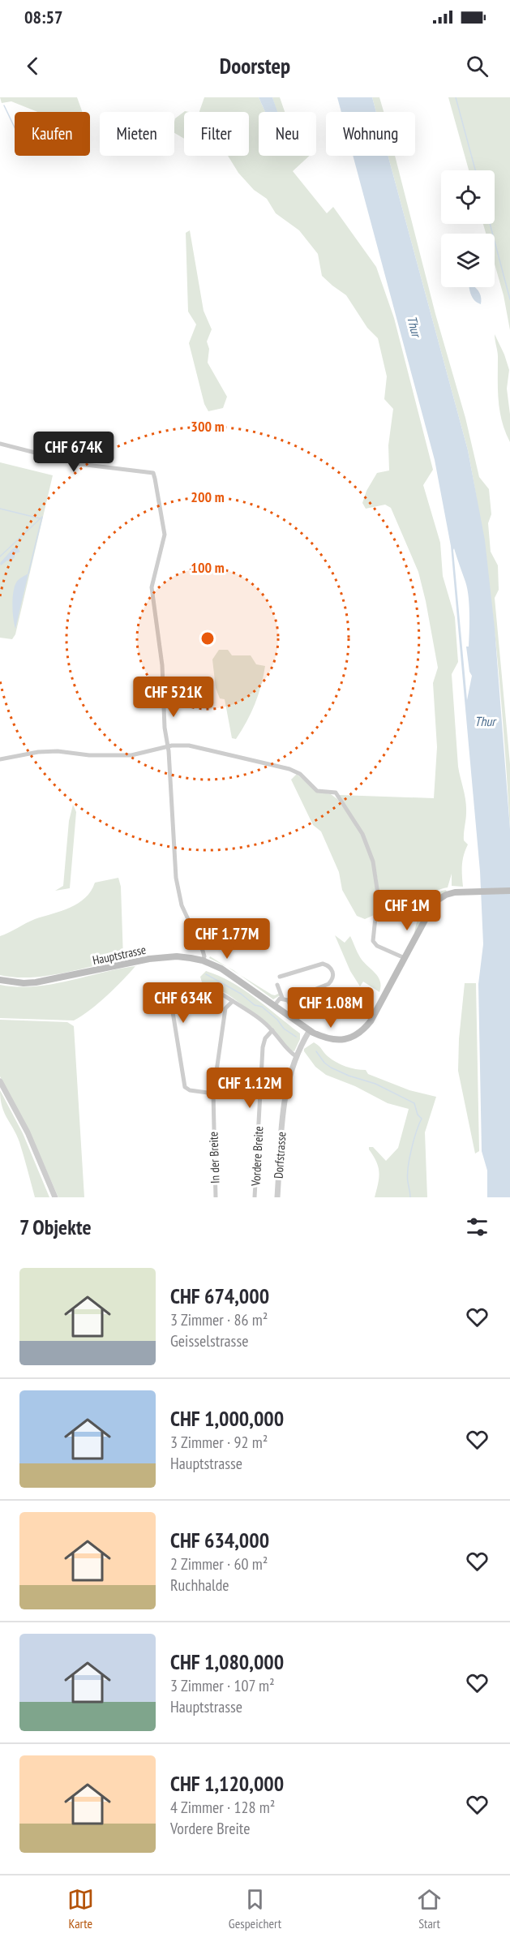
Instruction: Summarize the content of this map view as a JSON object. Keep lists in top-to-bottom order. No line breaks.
{"streets":{"main road":["Hauptstrasse"],"street":["Dorfstrasse","Vordere Breite","In der Breite"]},"crossings":[["Hauptstrasse","Dorfstrasse"]],"water":["Thur"],"page":{"status":"08:57","header":"Doorstep","chip":["Kaufen","Mieten","Filter","Neu","Wohnung"],"price":["CHF 674K","CHF 521K","CHF 1M","CHF 1.77M","CHF 634K","CHF 1.08M","CHF 1.12M"],"heading":"7 Objekte","list":[{"name":"CHF 674,000","note":"3 Zimmer · 86 m² · Geisselstrasse"},{"name":"CHF 1,000,000","note":"3 Zimmer · 92 m² · Hauptstrasse"},{"name":"CHF 634,000","note":"2 Zimmer · 60 m² · Ruchhalde"},{"name":"CHF 1,080,000","note":"3 Zimmer · 107 m² · Hauptstrasse"},{"name":"CHF 1,120,000","note":"4 Zimmer · 128 m² · Vordere Breite"}],"tabs":["Karte","Gespeichert","Start"]},"rings":["300 m","200 m","100 m"]}
